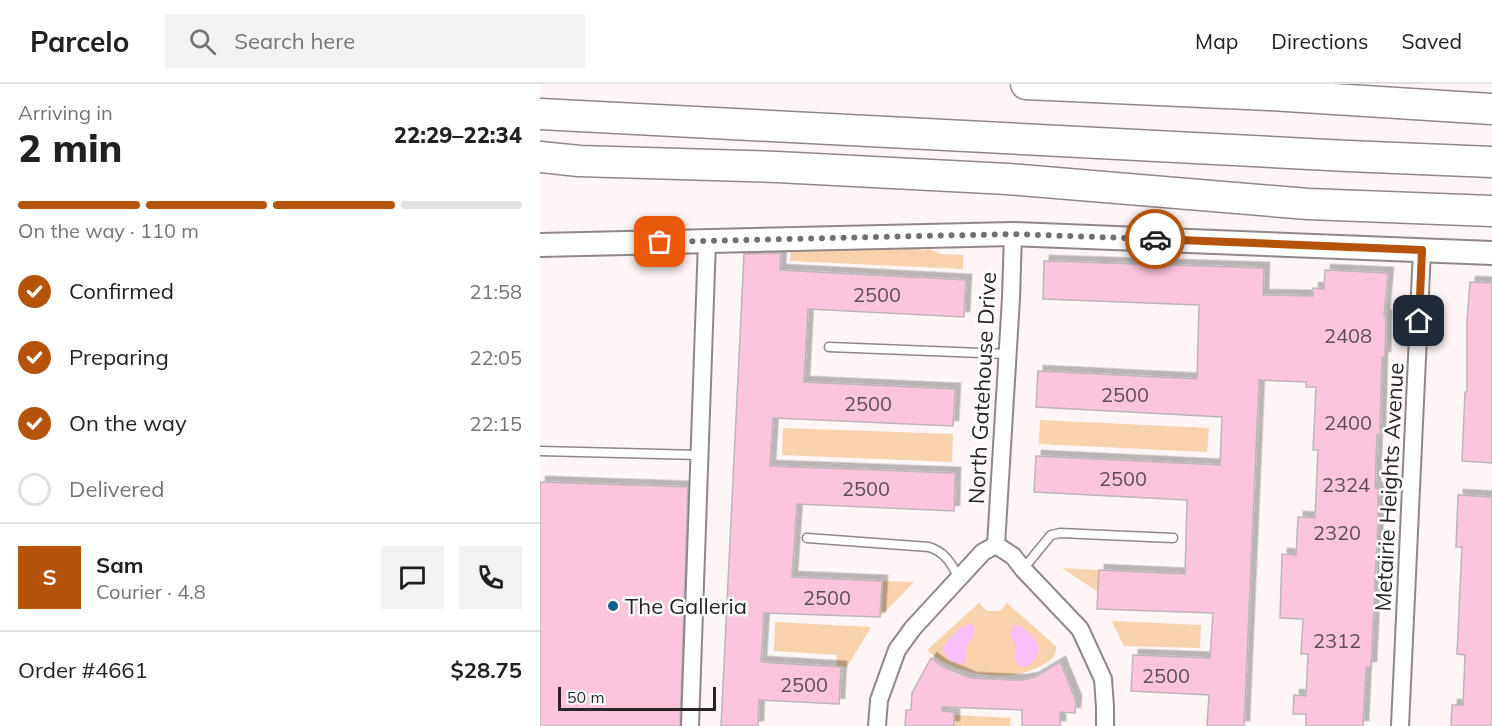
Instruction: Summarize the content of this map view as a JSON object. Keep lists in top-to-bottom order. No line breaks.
{"streets":{"street":["North Gatehouse Drive","Metairie Heights Avenue"]},"places":["The Galleria"],"house_numbers":["2500","2408","2500","2500","2400","2500","2324","2500","2320","2500","2312","2500","2500"],"scale_bar":"50 m","page":{"header":"Parcelo","search":"Search here","nav":["Map","Directions","Saved"],"heading":["2 min","Arriving in","22:29–22:34"],"panel":["Sam","Courier · 4.8","Order #4661","$28.75"],"bar":"On the way · 110 m","list":[["Confirmed","21:58"],["Preparing","22:05"],["On the way","22:15"],"Delivered"],"round":"S","scale":"50 m"}}
